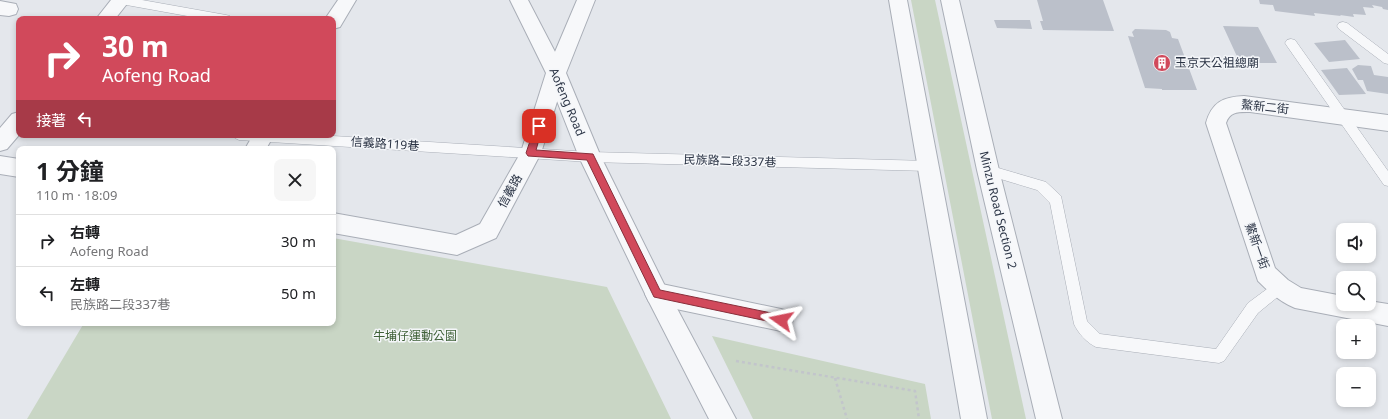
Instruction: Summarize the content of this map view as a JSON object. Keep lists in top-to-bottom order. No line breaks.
{"streets":{"street":["Aofeng Road","鰲新二街","信義路","Minzu Road Section 2","鰲新一街"],"lane":["信義路119巷","民族路二段337巷"]},"crossings":[["Aofeng Road","民族路二段337巷"],["Aofeng Road","信義路"],["鰲新二街","鰲新一街"],["信義路119巷","民族路二段337巷"],["信義路119巷","信義路"],["民族路二段337巷","信義路"]],"parks":["牛埔仔運動公園"],"places":{"building":["玉京天公祖總廟"]},"page":{"turn":["30 m","Aofeng Road"],"then":"接著","heading":["1 分鐘","110 m · 18:09"],"list":[{"name":"右轉","note":"Aofeng Road","value":"30 m"},{"name":"左轉","note":"民族路二段337巷","value":"50 m"}],"map_buttons":["+","−"]}}
